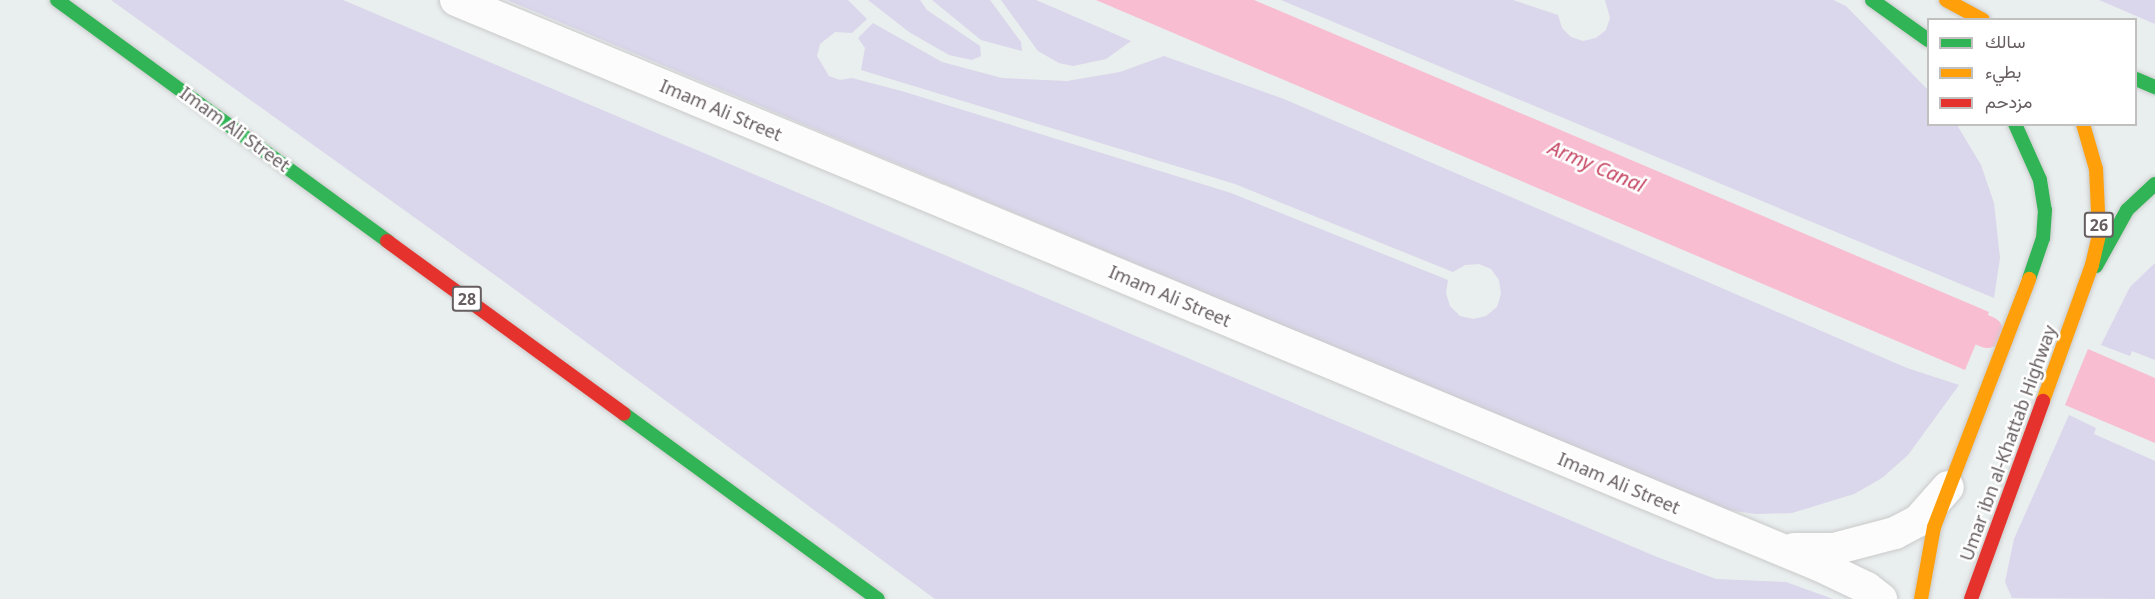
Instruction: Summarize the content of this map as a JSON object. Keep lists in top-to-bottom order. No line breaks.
{"streets":{"main road":["Imam Ali Street","26","28","Umar ibn al-Khattab Highway"]},"water":["Army Canal"],"legend":["سالك","بطيء","مزدحم"]}
